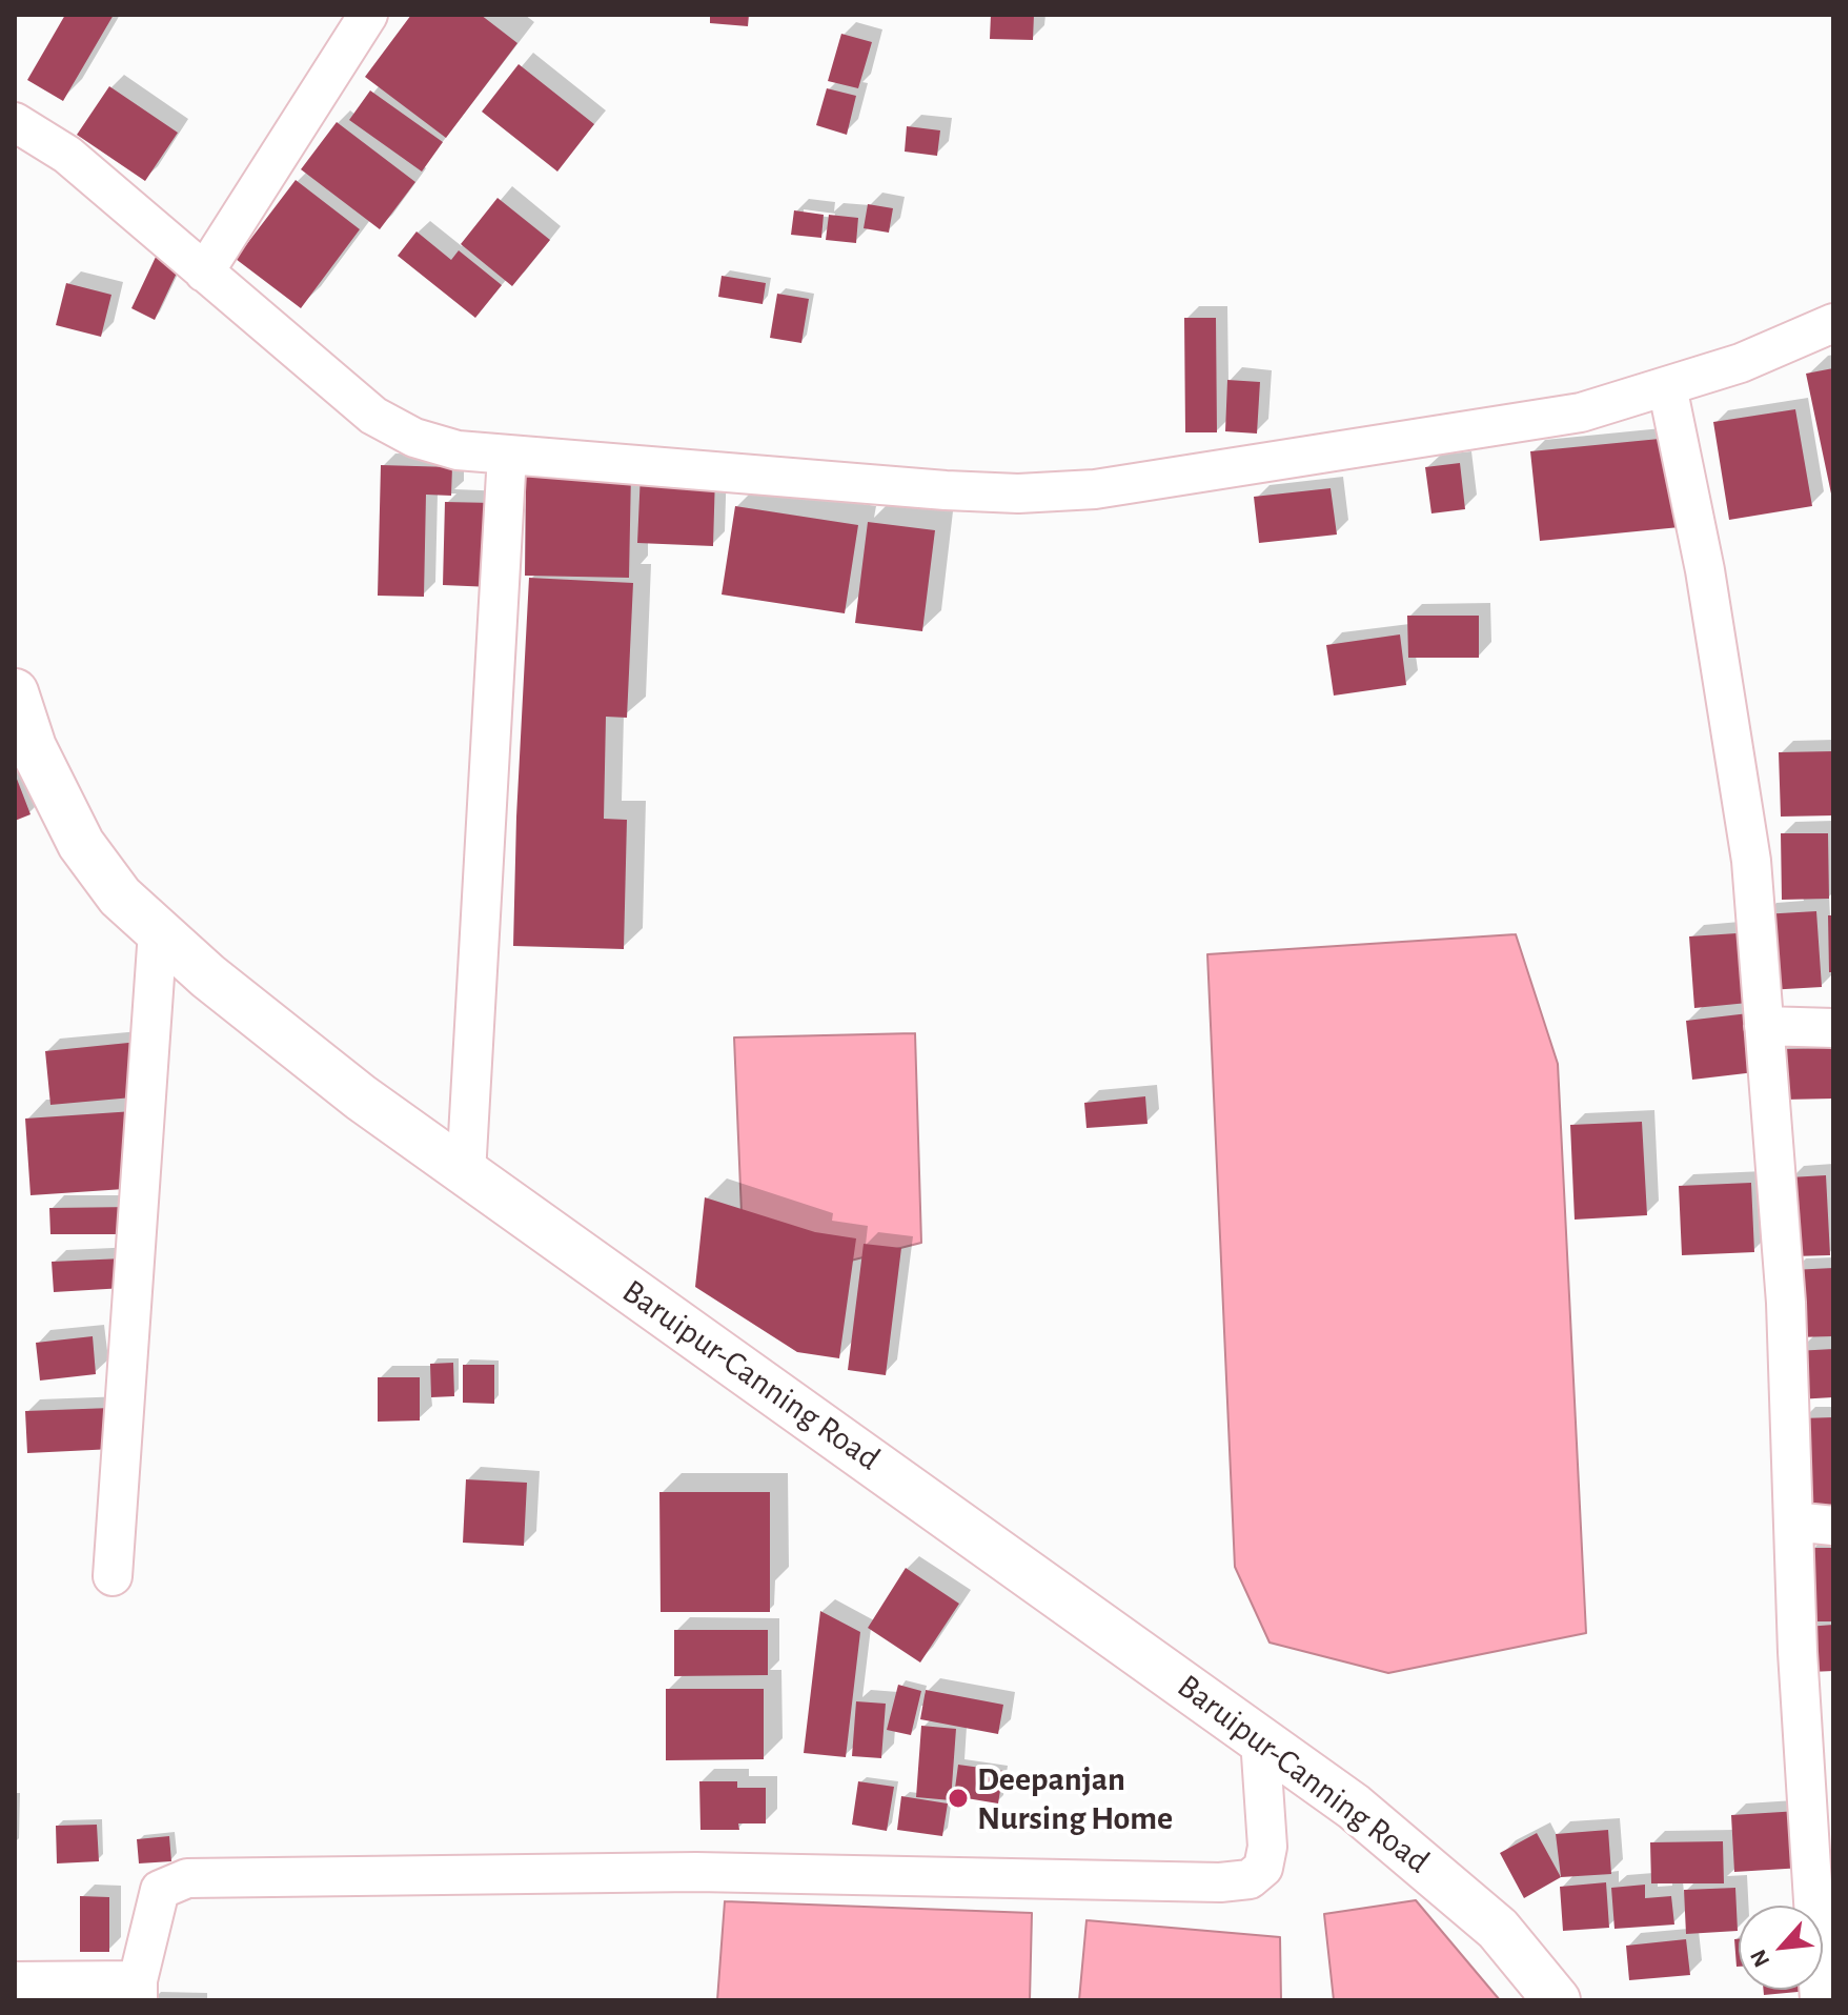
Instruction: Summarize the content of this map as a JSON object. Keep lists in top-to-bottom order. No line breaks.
{"streets":{"main road":["Baruipur-Canning Road"]},"places":["Deepanjan Nursing Home"],"north":"bottom left"}
